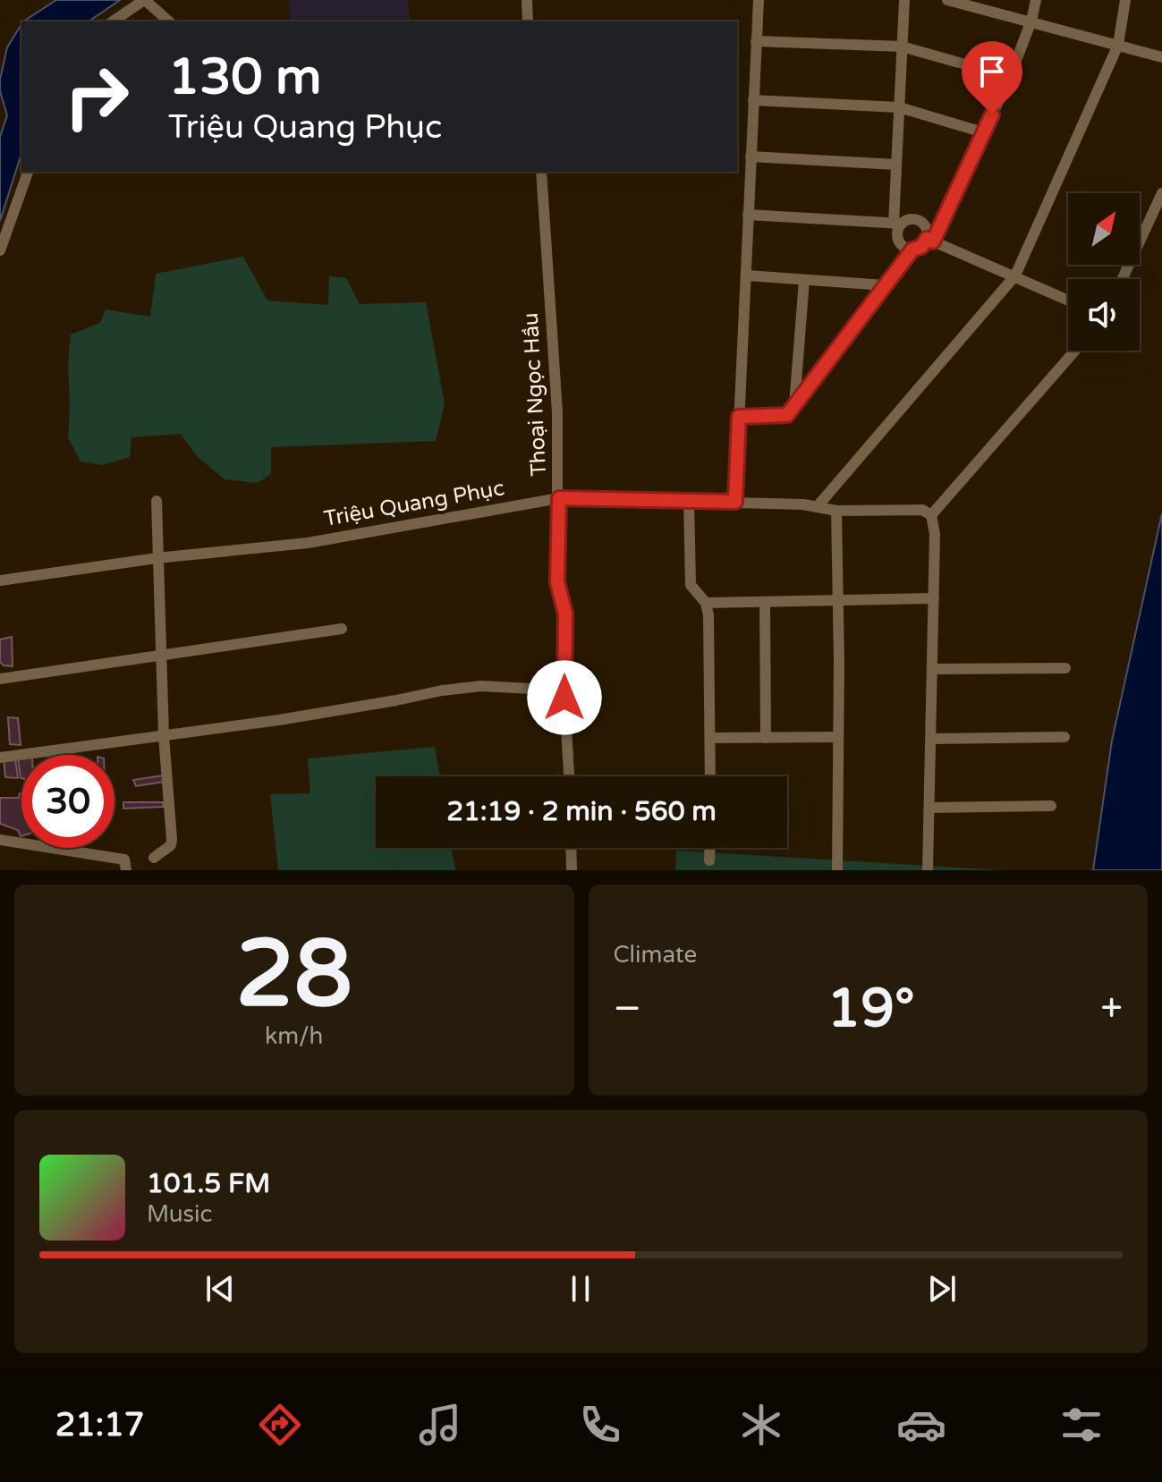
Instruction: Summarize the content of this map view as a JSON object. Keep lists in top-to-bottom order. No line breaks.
{"streets":{"street":["Thoại Ngọc Hầu","Triệu Quang Phục"]},"crossings":[["Thoại Ngọc Hầu","Triệu Quang Phục"]],"north":"top right","page":{"turn":["130 m","Triệu Quang Phục"],"limit":"30","trip":"21:19 · 2 min · 560 m","tile":[["28","km/h"],"Climate"],"heat":["−","19°","+"],"song":["101.5 FM","Music"],"tabs":"21:17"}}
